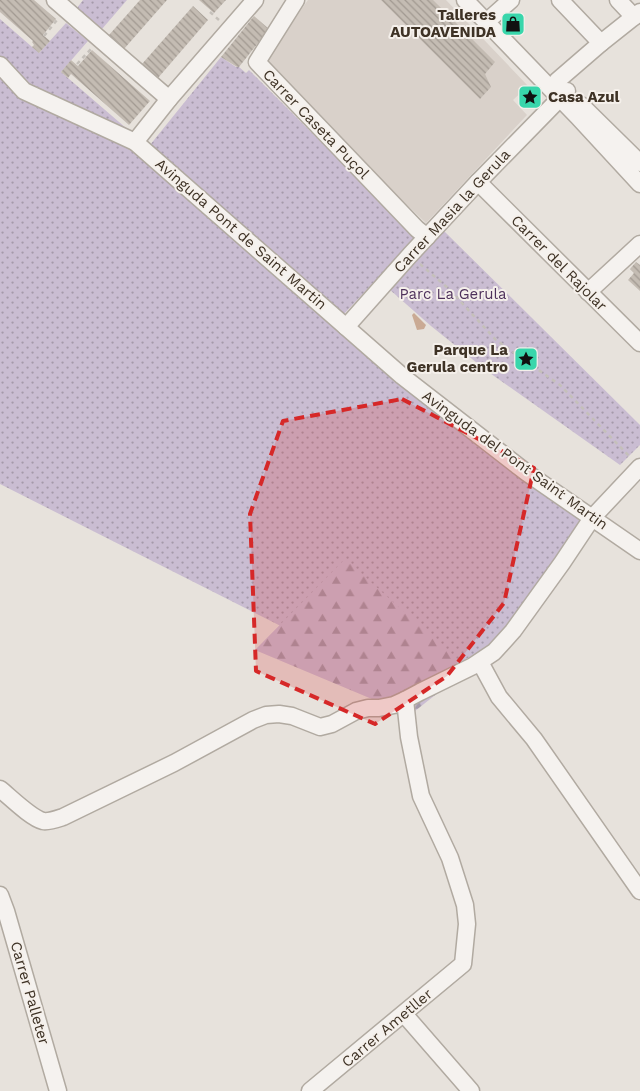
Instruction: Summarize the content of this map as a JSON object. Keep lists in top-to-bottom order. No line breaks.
{"streets":{"street":["Carrer Caseta Puçol","Carrer Masia la Gerula","Avinguda Pont de Saint Martin","Carrer del Rajolar","Avinguda del Pont Saint Martin","Carrer Palleter","Carrer Ametller"]},"crossings":[["Carrer Caseta Puçol","Carrer Masia la Gerula"],["Carrer Masia la Gerula","Avinguda Pont de Saint Martin"],["Carrer Masia la Gerula","Carrer del Rajolar"],["Carrer Masia la Gerula","Avinguda del Pont Saint Martin"],["Avinguda Pont de Saint Martin","Avinguda del Pont Saint Martin"]],"parks":["Parc La Gerula"],"places":{"shop":["Talleres AUTOAVENIDA"],"place":["Casa Azul","Parque La Gerula centro"]}}
